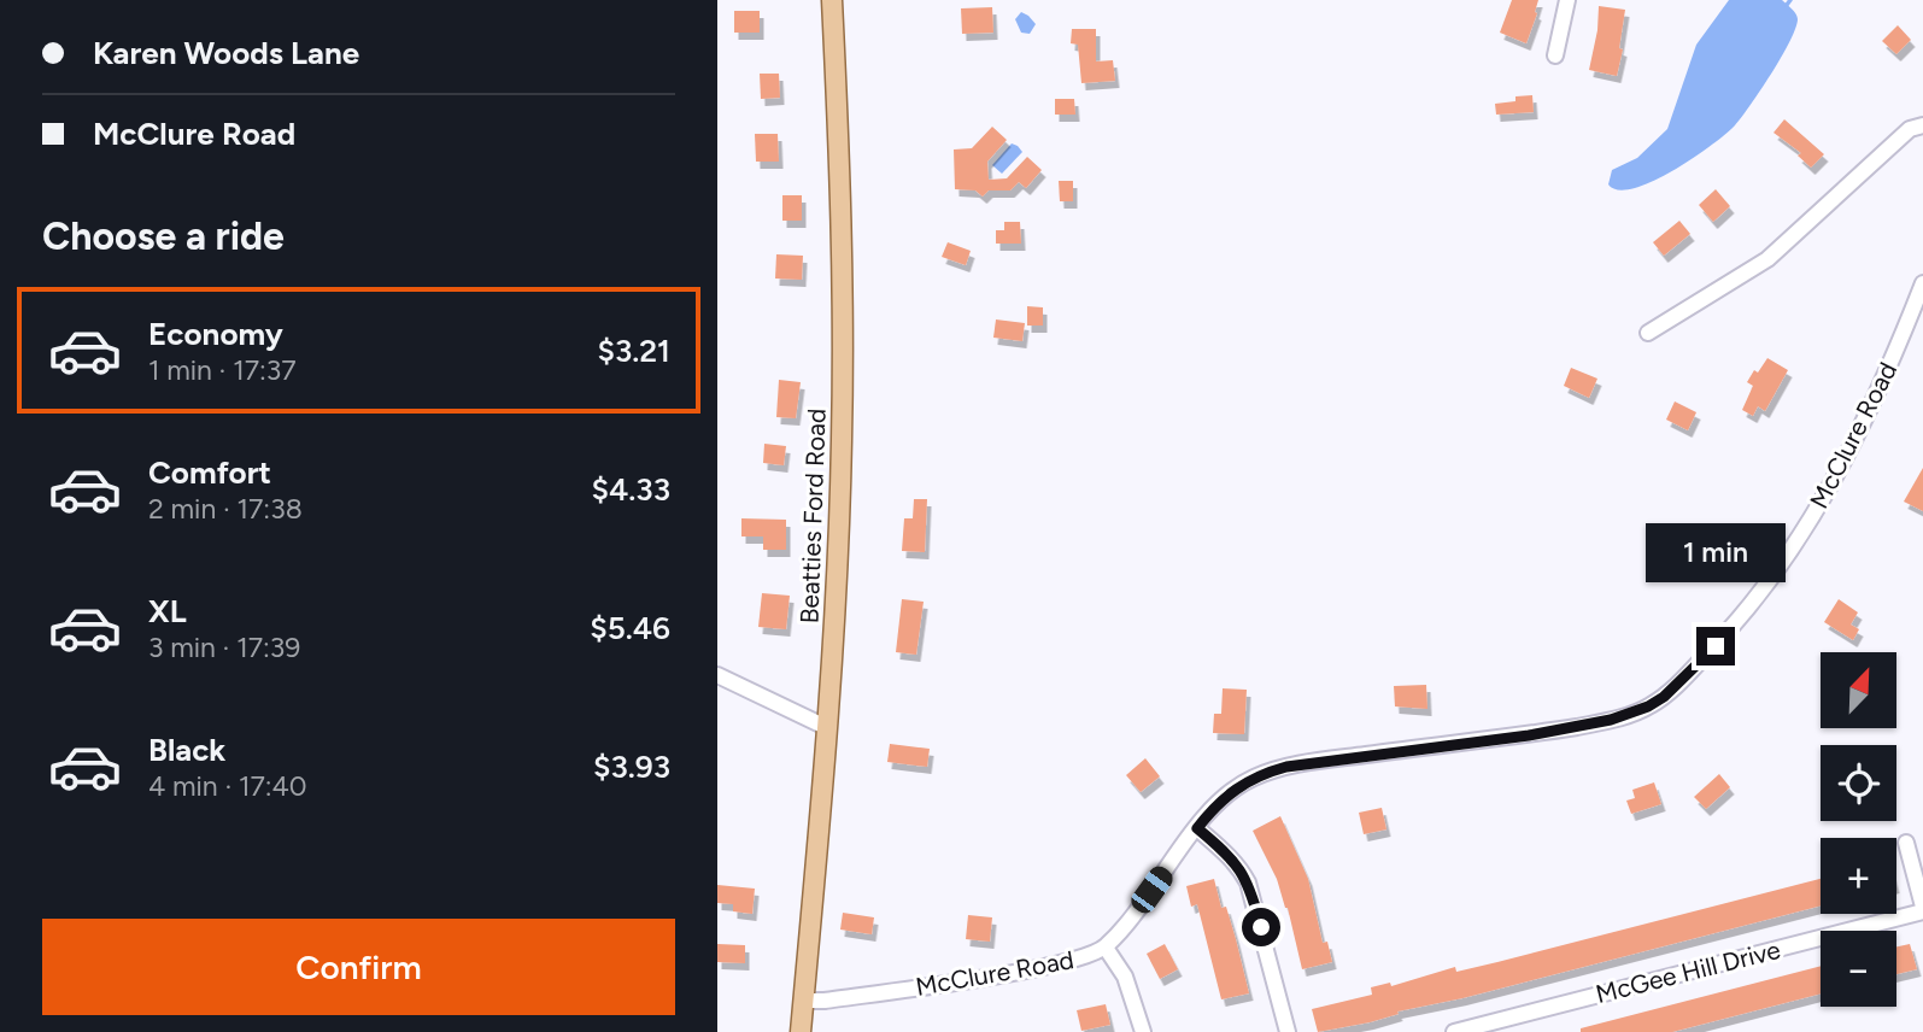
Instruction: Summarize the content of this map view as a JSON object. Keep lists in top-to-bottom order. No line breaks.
{"streets":{"main road":["Beatties Ford Road"],"street":["McClure Road","McGee Hill Drive"]},"crossings":[["McClure Road","Beatties Ford Road"]],"north":"top right","page":{"banner":["Karen Woods Lane","McClure Road"],"heading":"Choose a ride","list":[{"name":"Economy","note":"1 min · 17:37","value":"$3.21"},{"name":"Comfort","note":"2 min · 17:38","value":"$4.33"},{"name":"XL","note":"3 min · 17:39","value":"$5.46"},{"name":"Black","note":"4 min · 17:40","value":"$3.93"}],"bubble":"1 min","map_buttons":["+","−"],"buttons":"Confirm"}}
